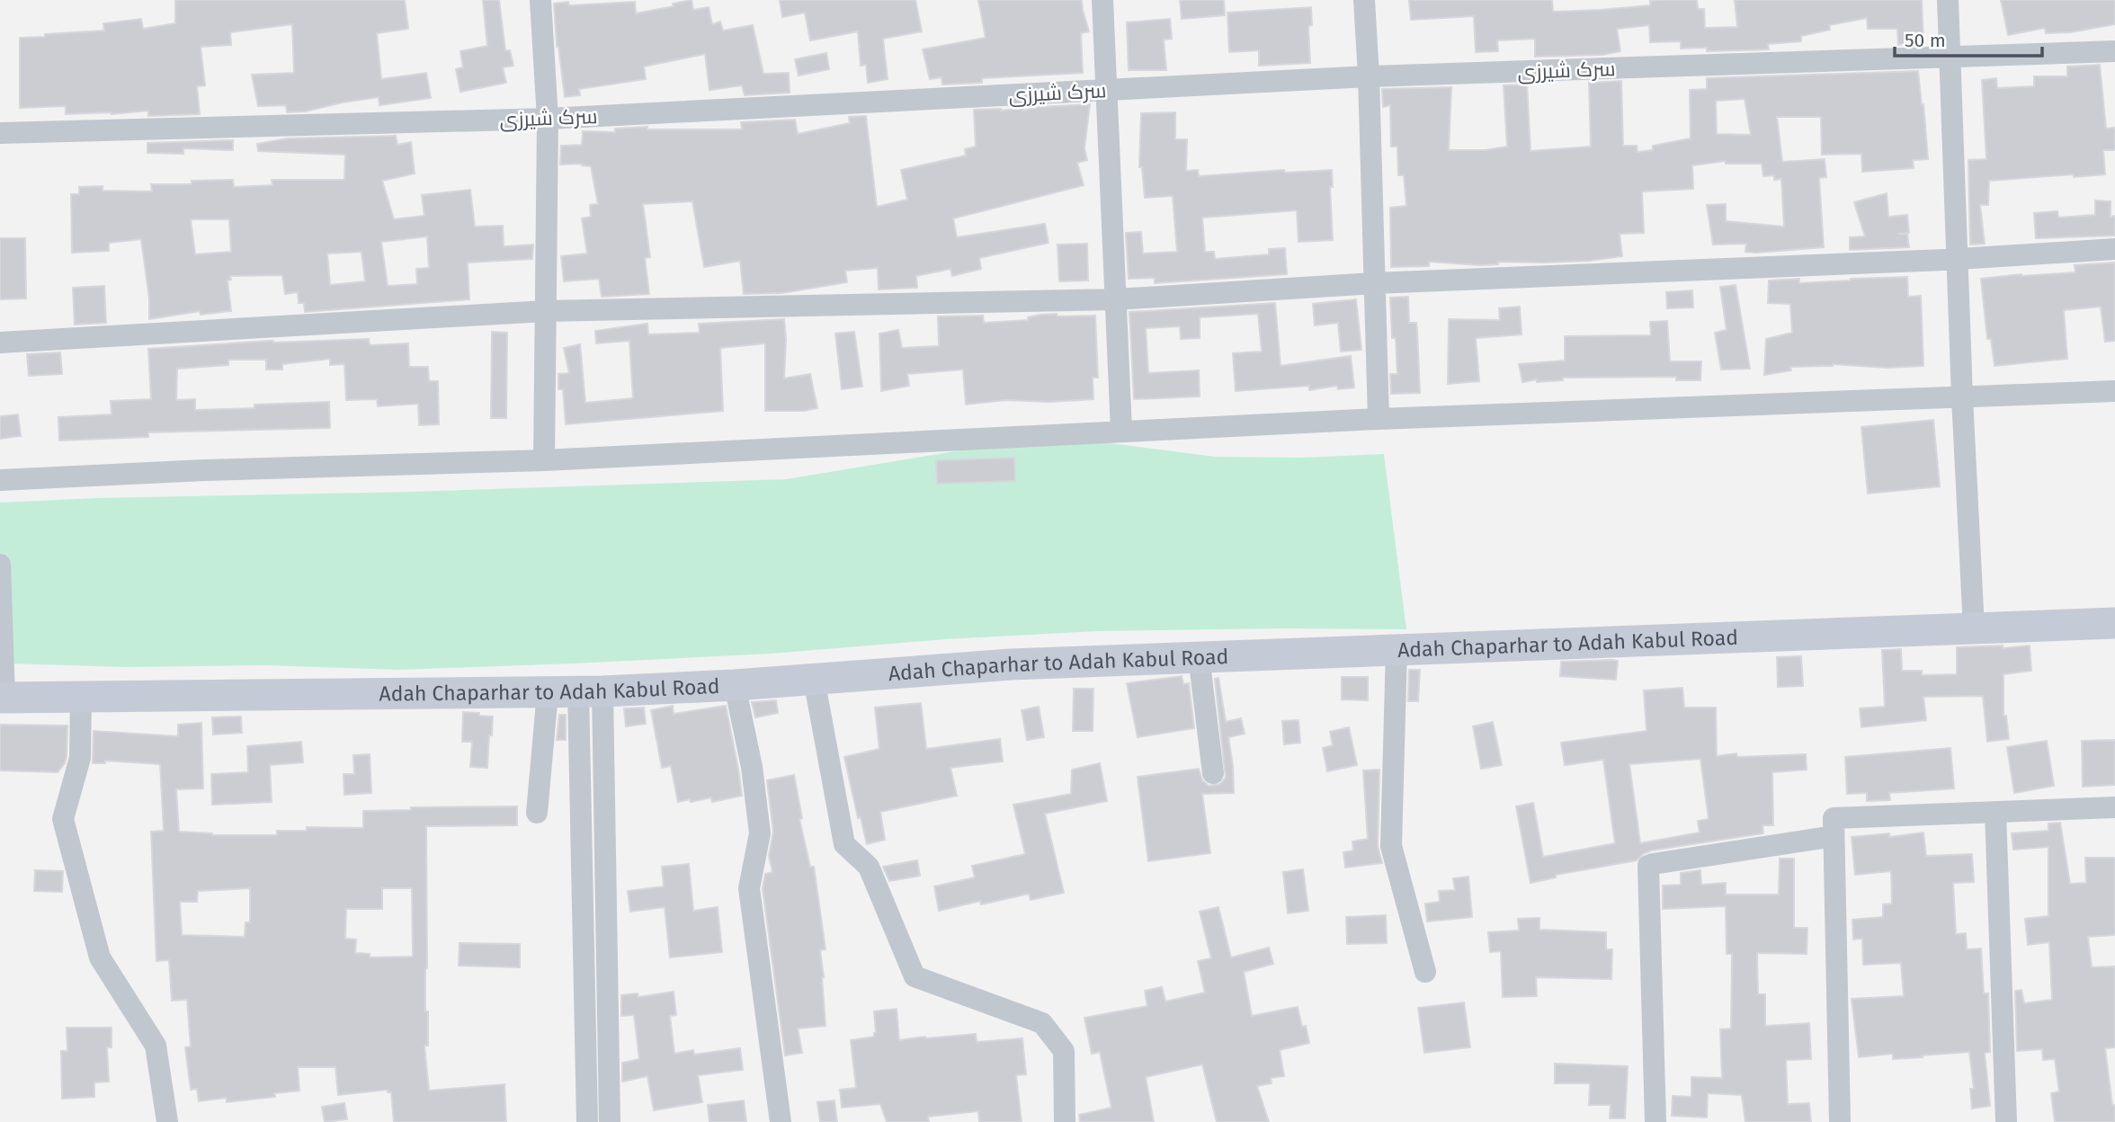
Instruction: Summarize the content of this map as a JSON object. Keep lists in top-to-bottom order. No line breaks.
{"streets":{"main road":["Adah Chaparhar to Adah Kabul Road"],"street":["سرک شیرزی"]},"scale_bar":"50 m"}
